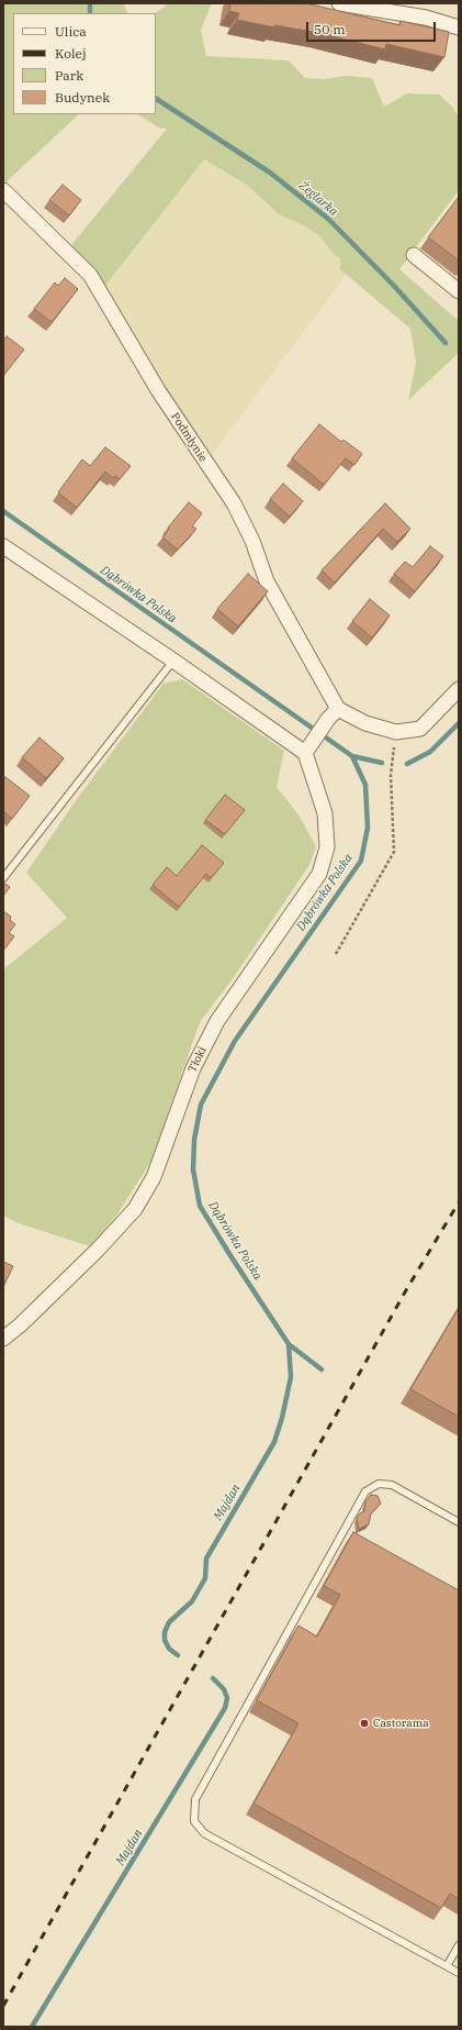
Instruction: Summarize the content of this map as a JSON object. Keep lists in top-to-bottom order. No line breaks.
{"streets":{"street":["Podmłynie","Tłoki"]},"water":["Żeglarka","Dąbrówka Polska","Majdan"],"places":["Castorama"],"legend":["Ulica","Kolej","Park","Budynek"],"scale_bar":"50 m"}
